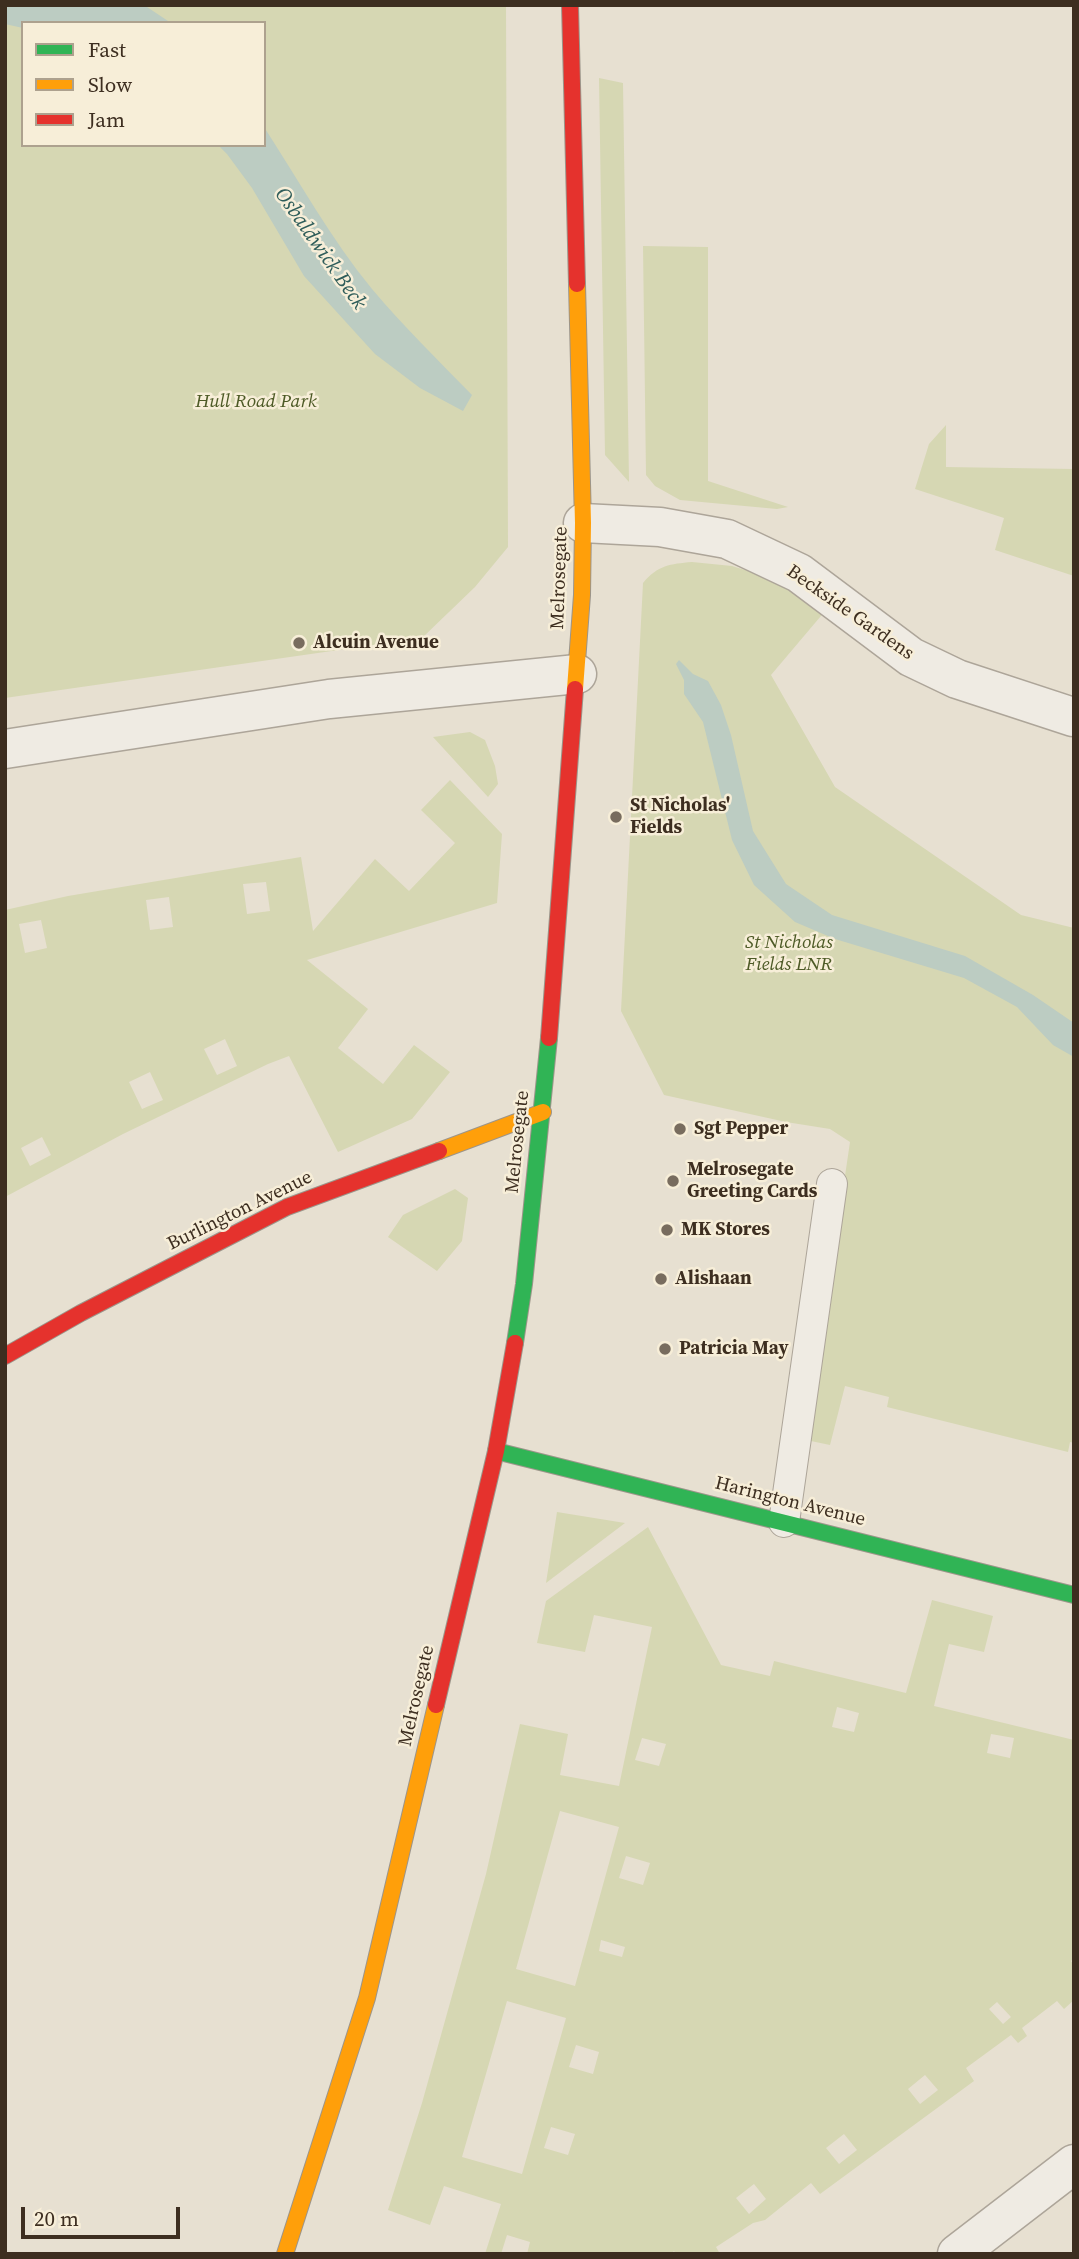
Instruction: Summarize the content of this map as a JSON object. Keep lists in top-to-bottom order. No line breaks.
{"streets":{"street":["Melrosegate","Beckside Gardens","Burlington Avenue","Harington Avenue"]},"crossings":[["Melrosegate","Beckside Gardens"],["Melrosegate","Burlington Avenue"],["Melrosegate","Harington Avenue"]],"water":["Osbaldwick Beck"],"parks":["Hull Road Park","St Nicholas Fields LNR"],"places":["Alcuin Avenue","St Nicholas' Fields","Sgt Pepper","Melrosegate Greeting Cards","MK Stores","Alishaan","Patricia May"],"legend":["Fast","Slow","Jam"],"scale_bar":"20 m"}
